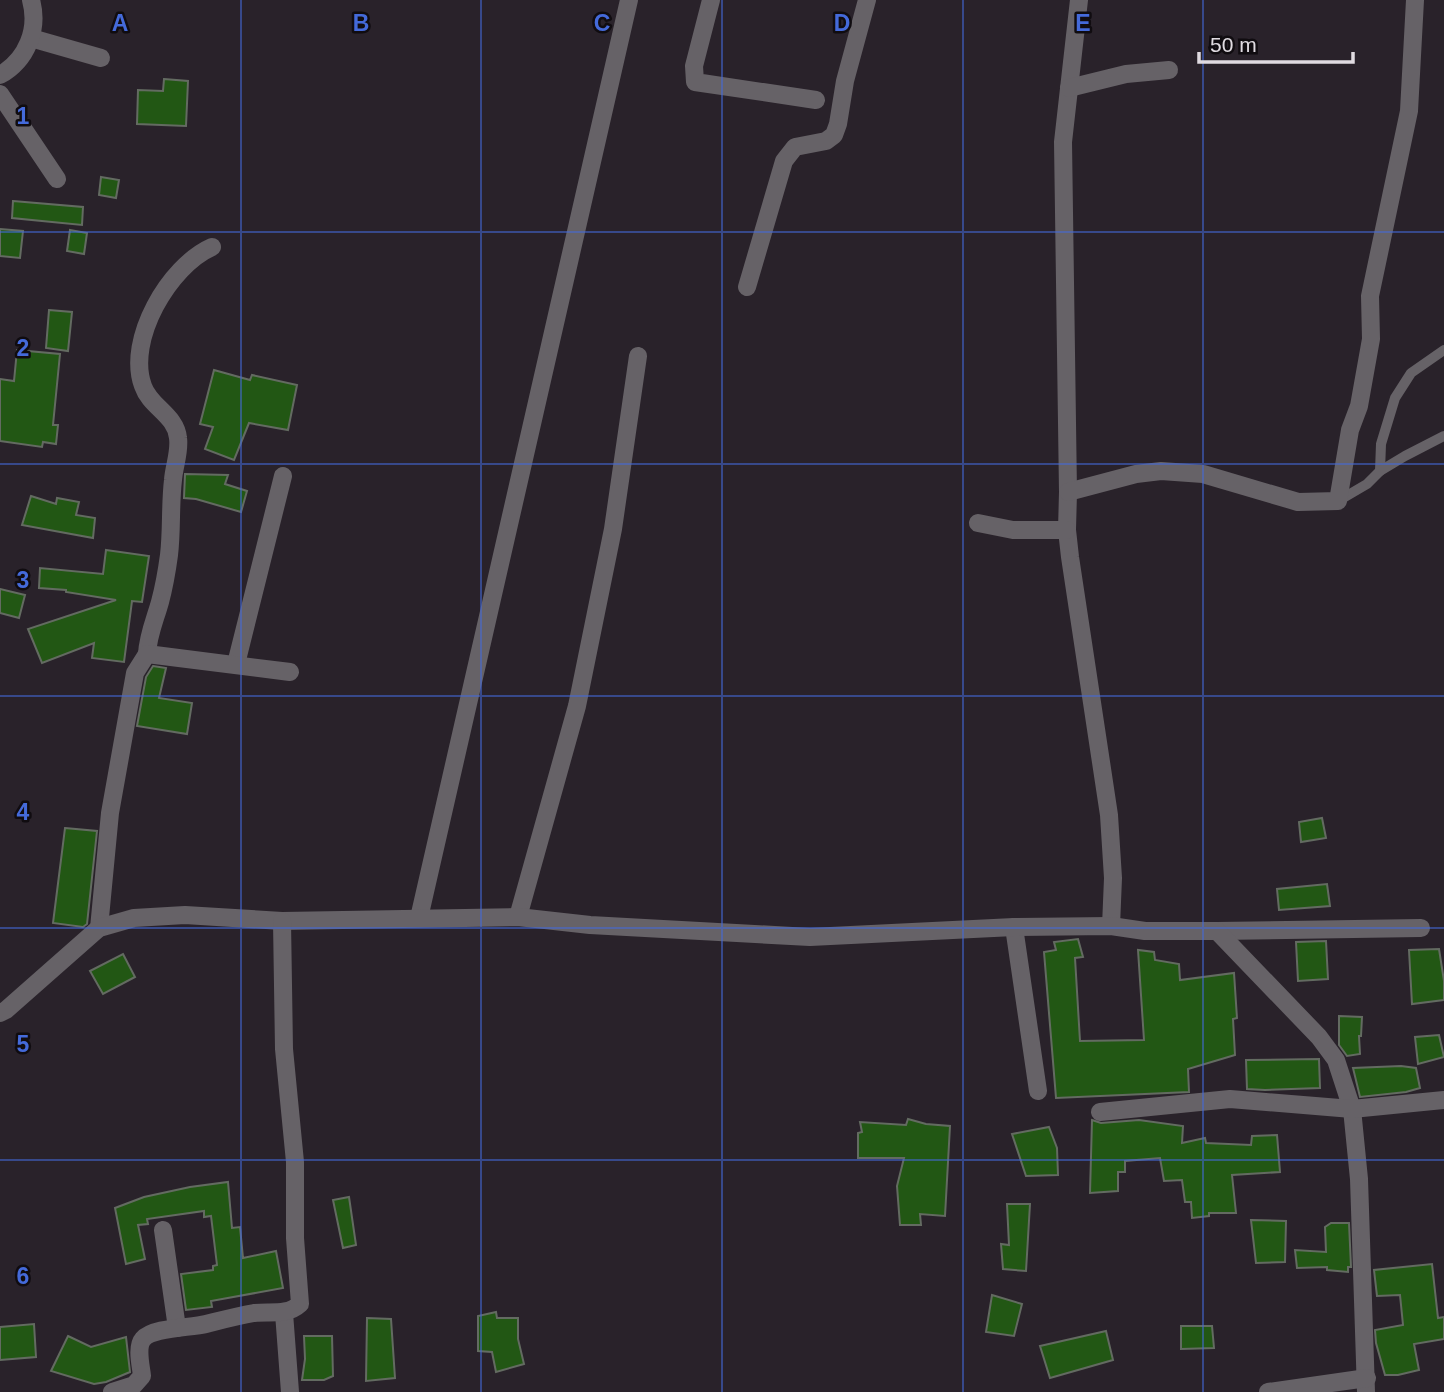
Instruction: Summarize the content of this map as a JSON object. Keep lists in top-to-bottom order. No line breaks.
{"scale_bar":"50 m","grid":{"columns":["A","B","C","D","E"],"rows":["1","2","3","4","5","6"]}}
